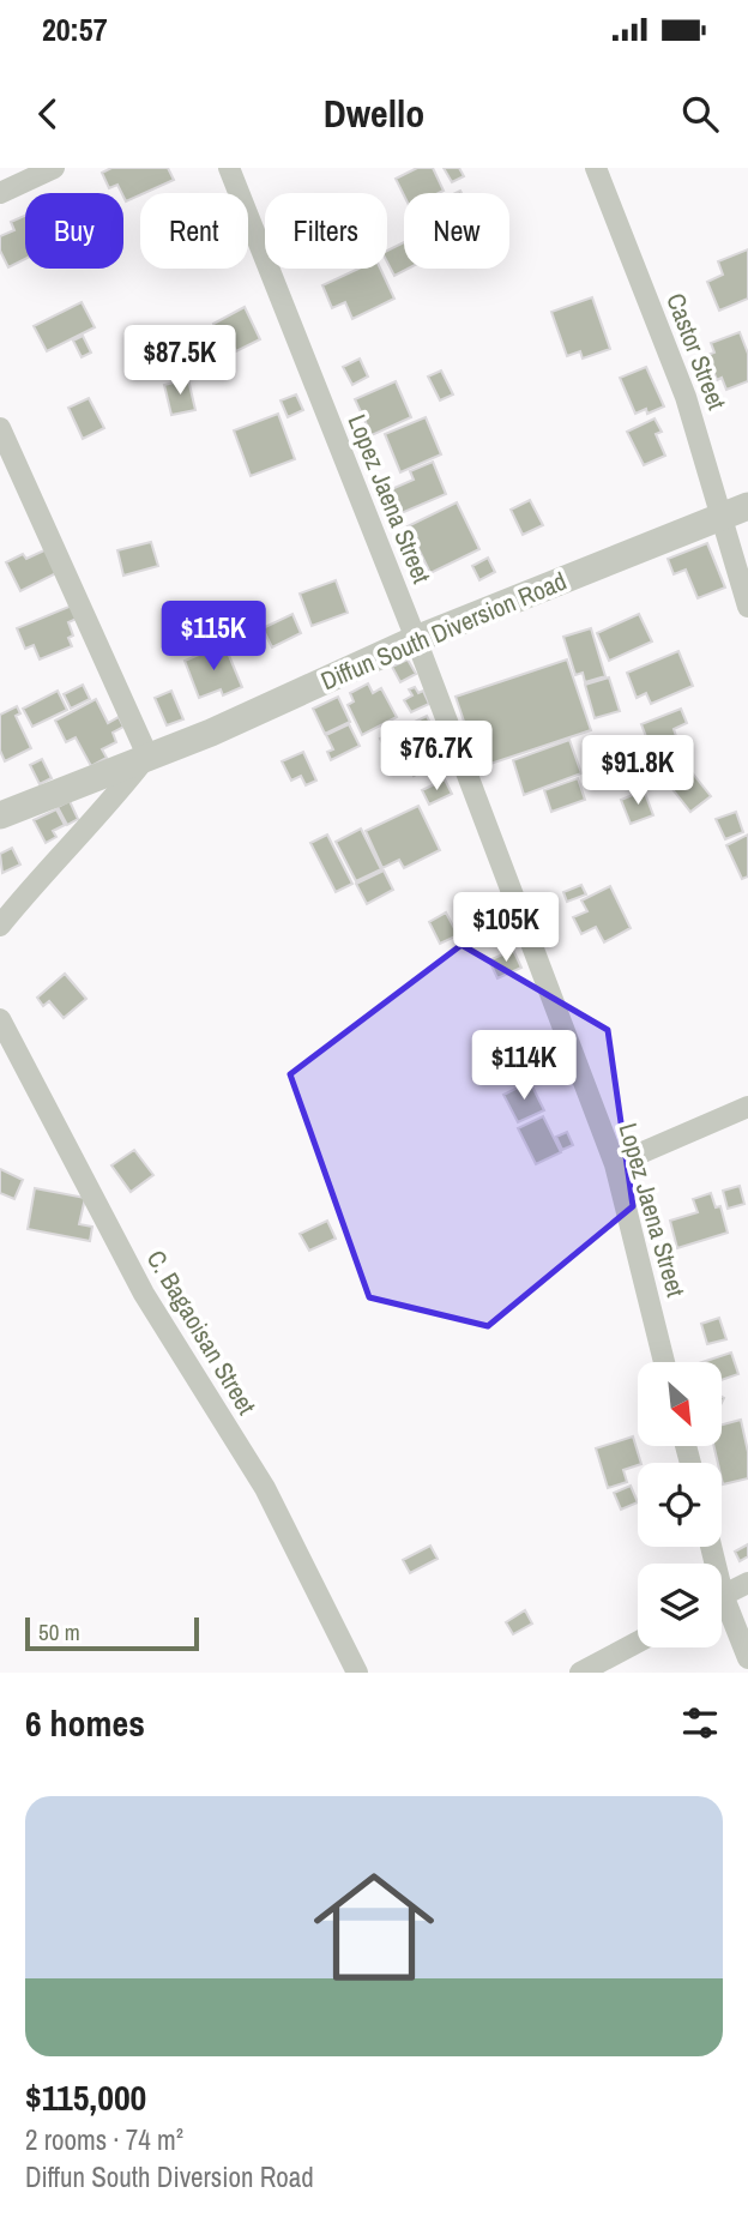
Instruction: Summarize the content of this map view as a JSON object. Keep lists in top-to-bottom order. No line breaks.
{"streets":{"street":["Castor Street","Lopez Jaena Street","Diffun South Diversion Road","C. Bagaoisan Street"]},"crossings":[["Castor Street","Diffun South Diversion Road"],["Lopez Jaena Street","Diffun South Diversion Road"]],"scale_bar":"50 m","north":"bottom right","page":{"status":"20:57","header":"Dwello","chip":["Buy","Rent","Filters","New"],"price":["$87.5K","$115K","$76.7K","$91.8K","$105K","$114K"],"scale":"50 m","heading":"6 homes","list":[{"name":"$115,000","note":"2 rooms · 74 m² · Diffun South Diversion Road"}]}}
